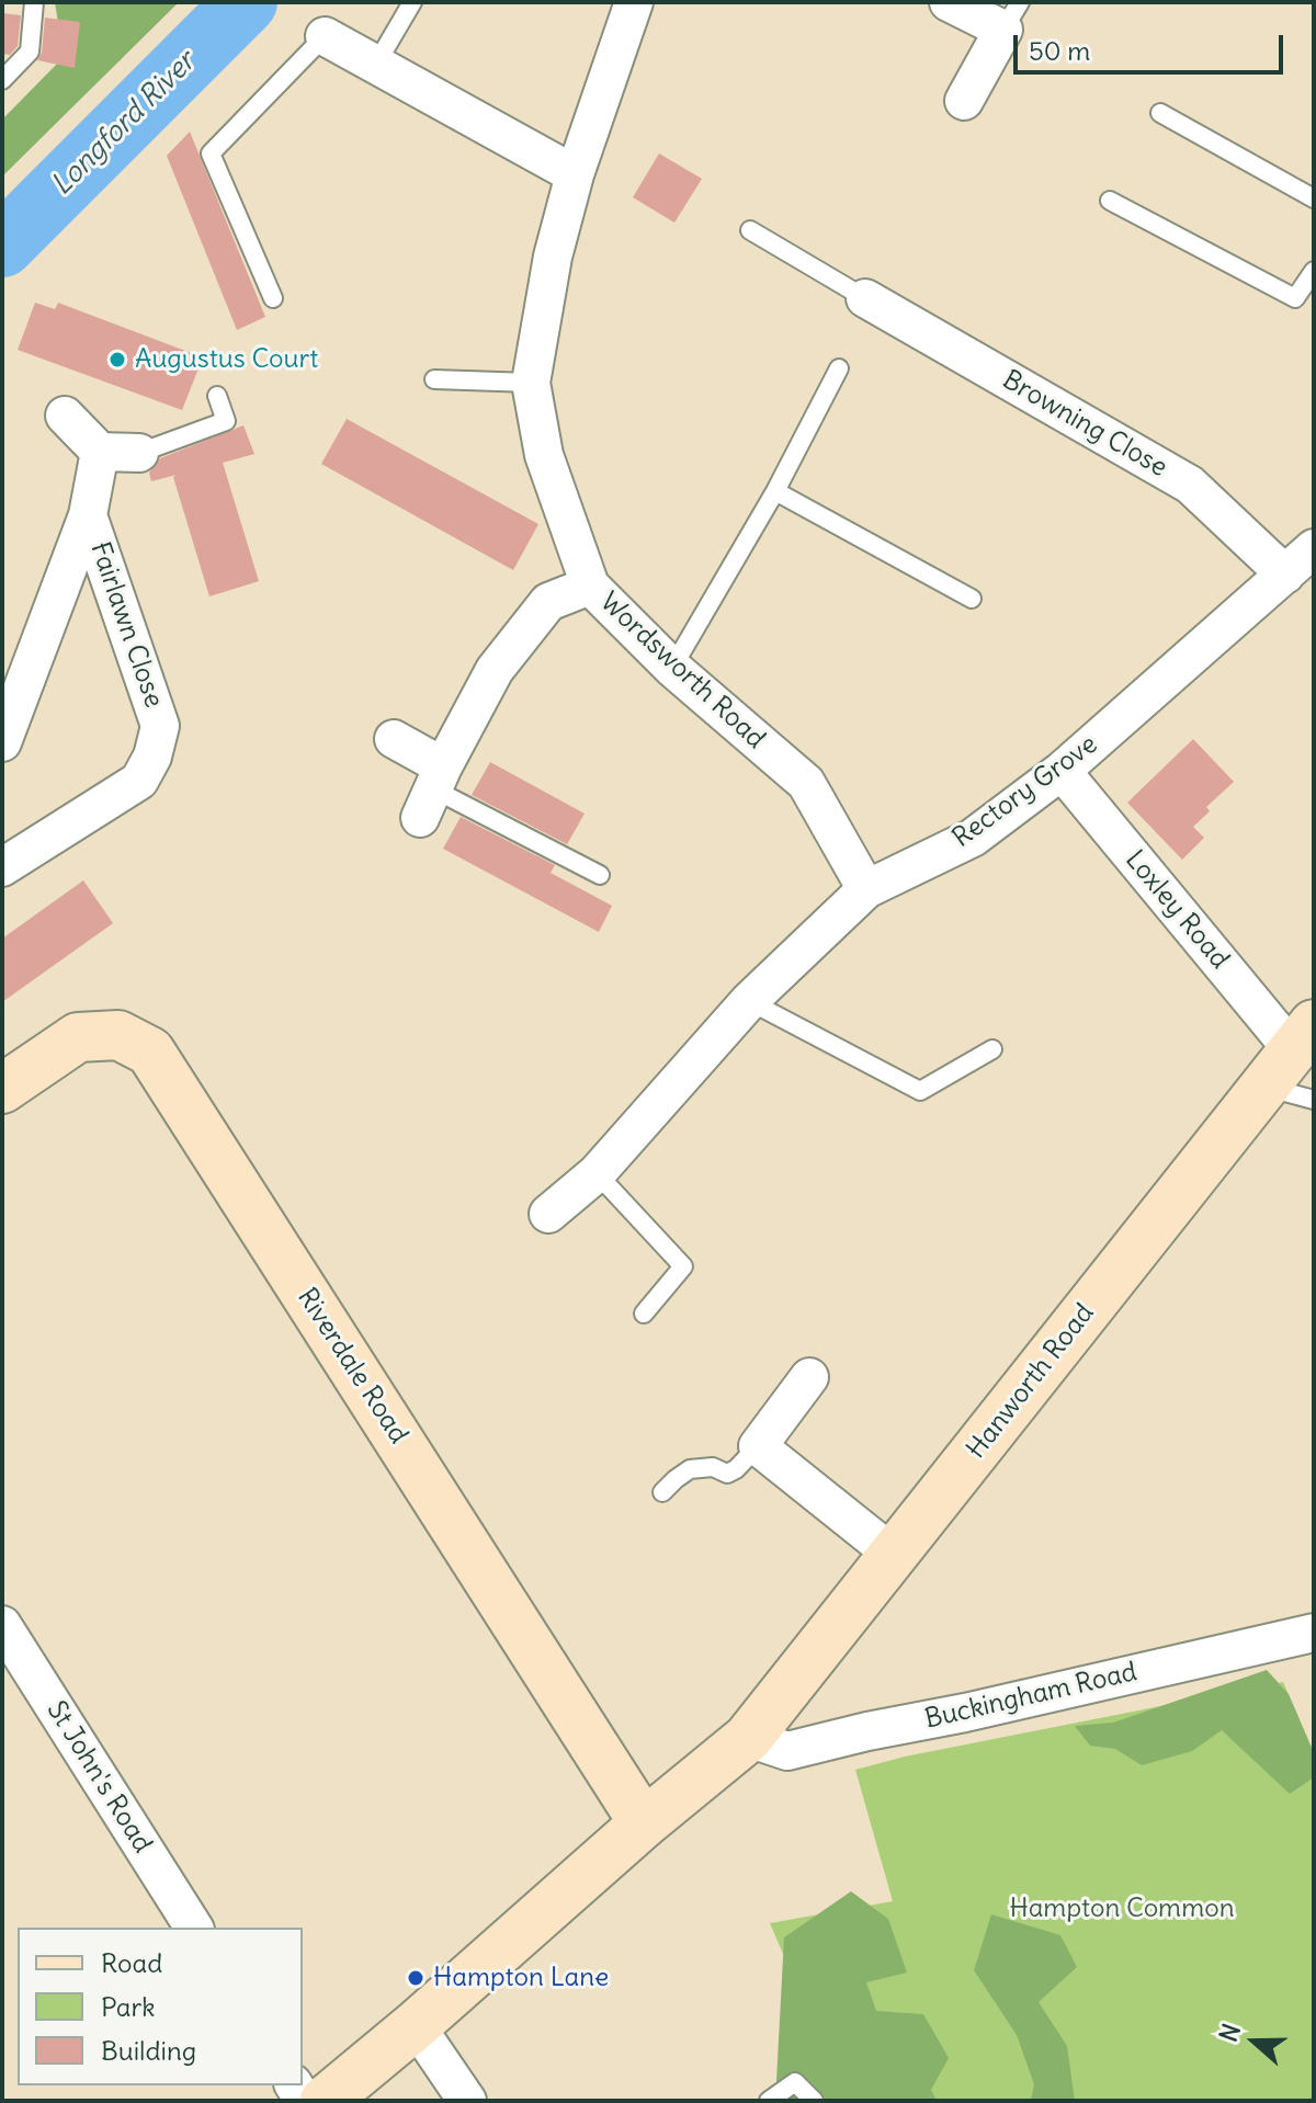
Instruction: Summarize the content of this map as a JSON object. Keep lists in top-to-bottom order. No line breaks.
{"streets":{"street":["Browning Close","Fairlawn Close","Wordsworth Road","Rectory Grove","Loxley Road","Riverdale Road","Hanworth Road","Buckingham Road","St John's Road"]},"crossings":[["Browning Close","Rectory Grove"],["Wordsworth Road","Rectory Grove"],["Rectory Grove","Loxley Road"],["Loxley Road","Hanworth Road"],["Hanworth Road","Buckingham Road"]],"water":["Longford River"],"parks":["Hampton Common"],"places":["Augustus Court","Hampton Lane"],"legend":["Road","Park","Building"],"scale_bar":"50 m","north":"left"}
